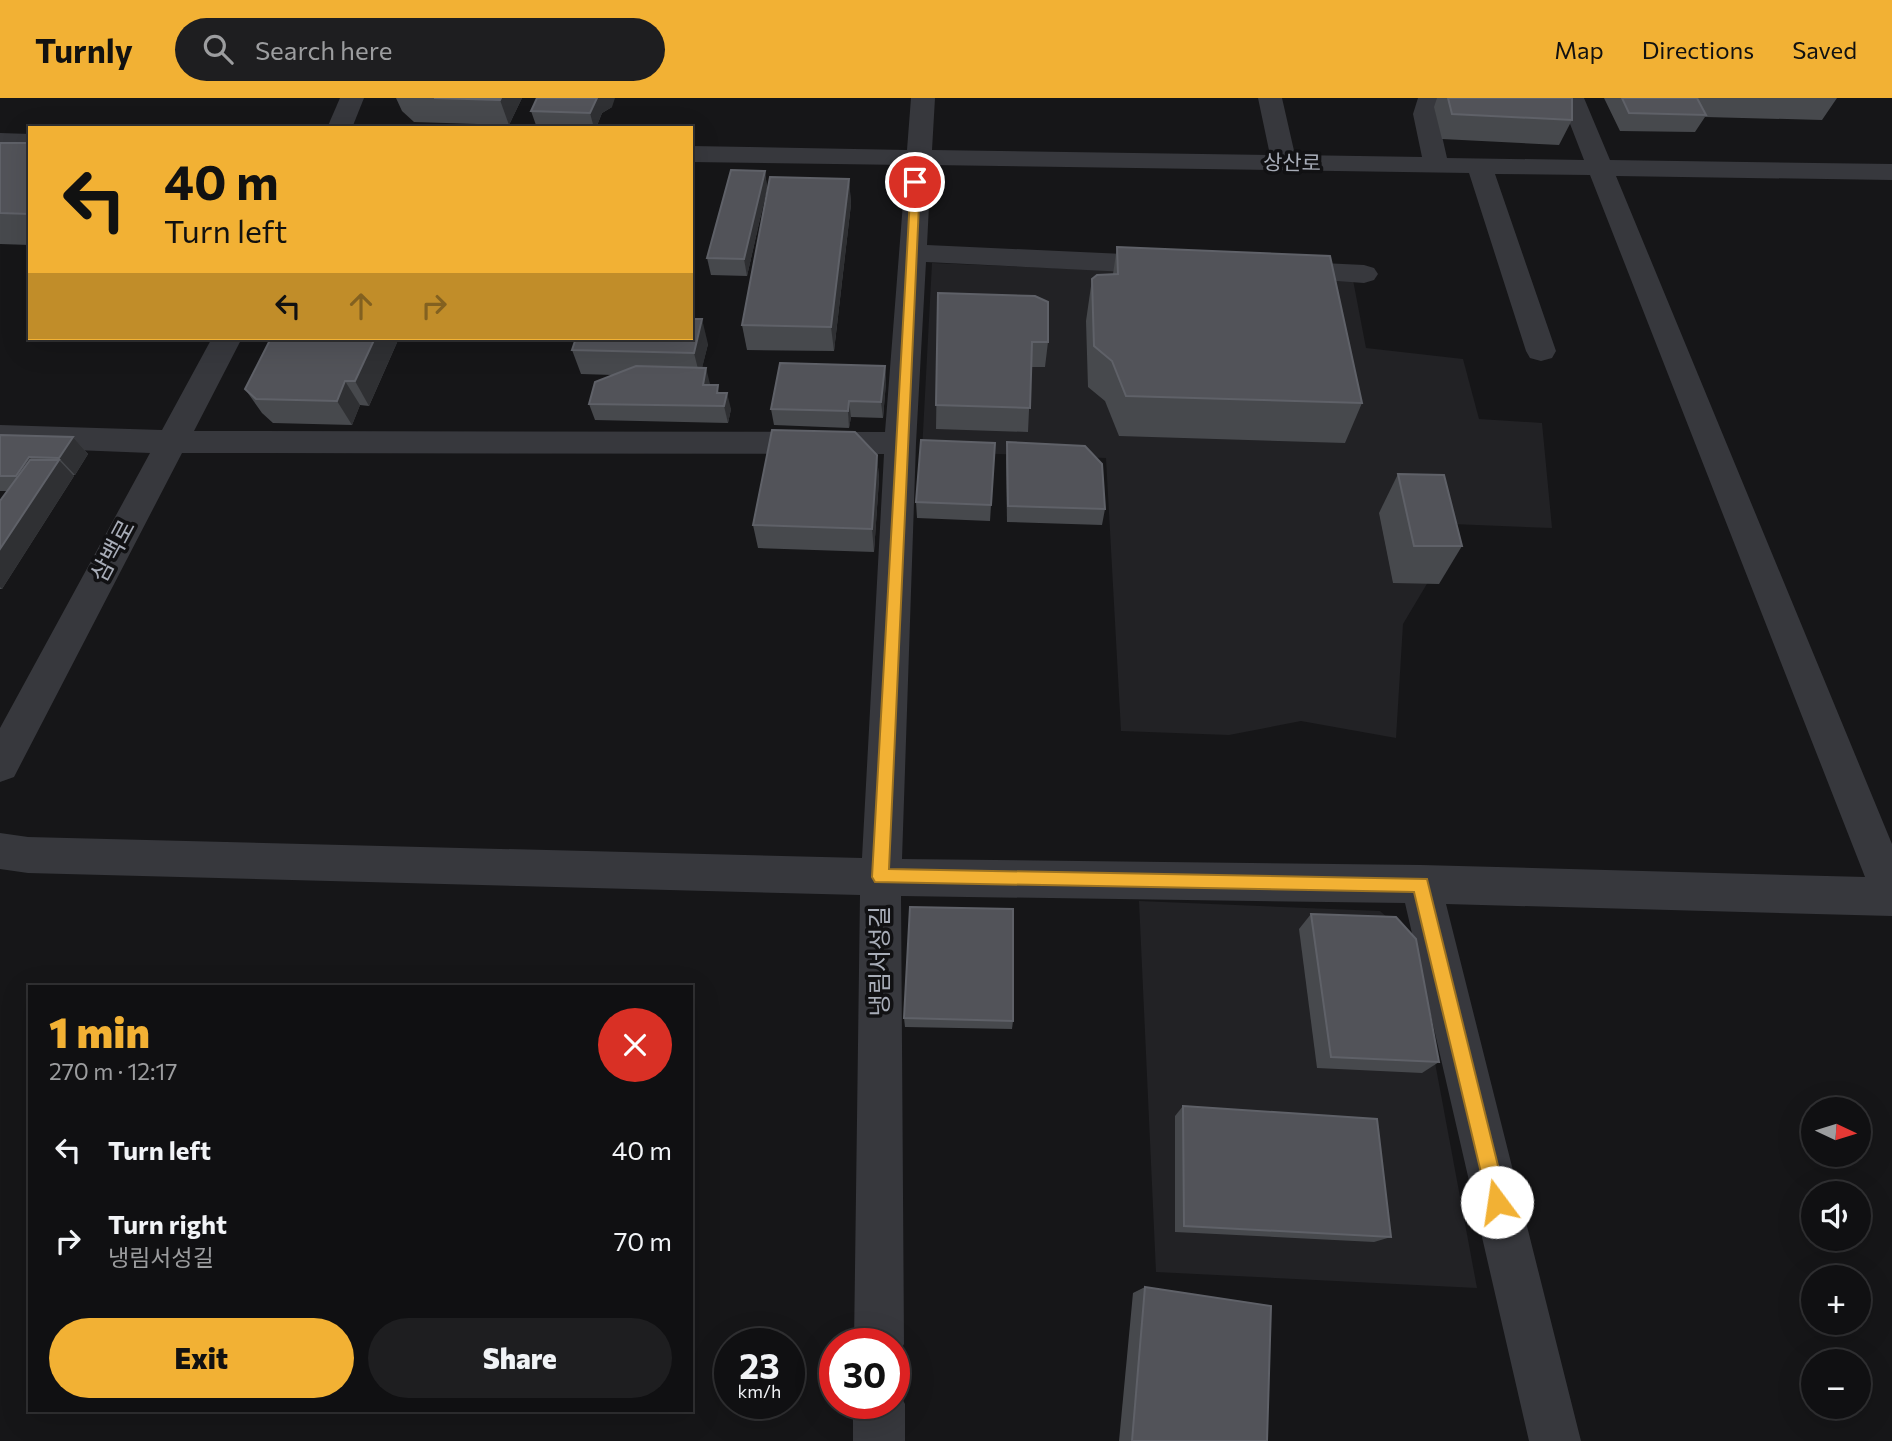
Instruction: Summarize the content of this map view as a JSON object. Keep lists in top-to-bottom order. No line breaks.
{"streets":{"street":["상산로","삼백로","냉림서성길"]},"crossings":[["상산로","냉림서성길"]],"north":"right","page":{"header":"Turnly","search":"Search here","nav":["Map","Directions","Saved"],"turn":["40 m","Turn left"],"heading":["1 min","270 m · 12:17"],"map_buttons":["+","−"],"list":[{"name":"Turn left","value":"40 m"},{"name":"Turn right","note":"냉림서성길","value":"70 m"}],"buttons":["Exit","Share"],"speed":"23 km/h","limit":"30"}}
